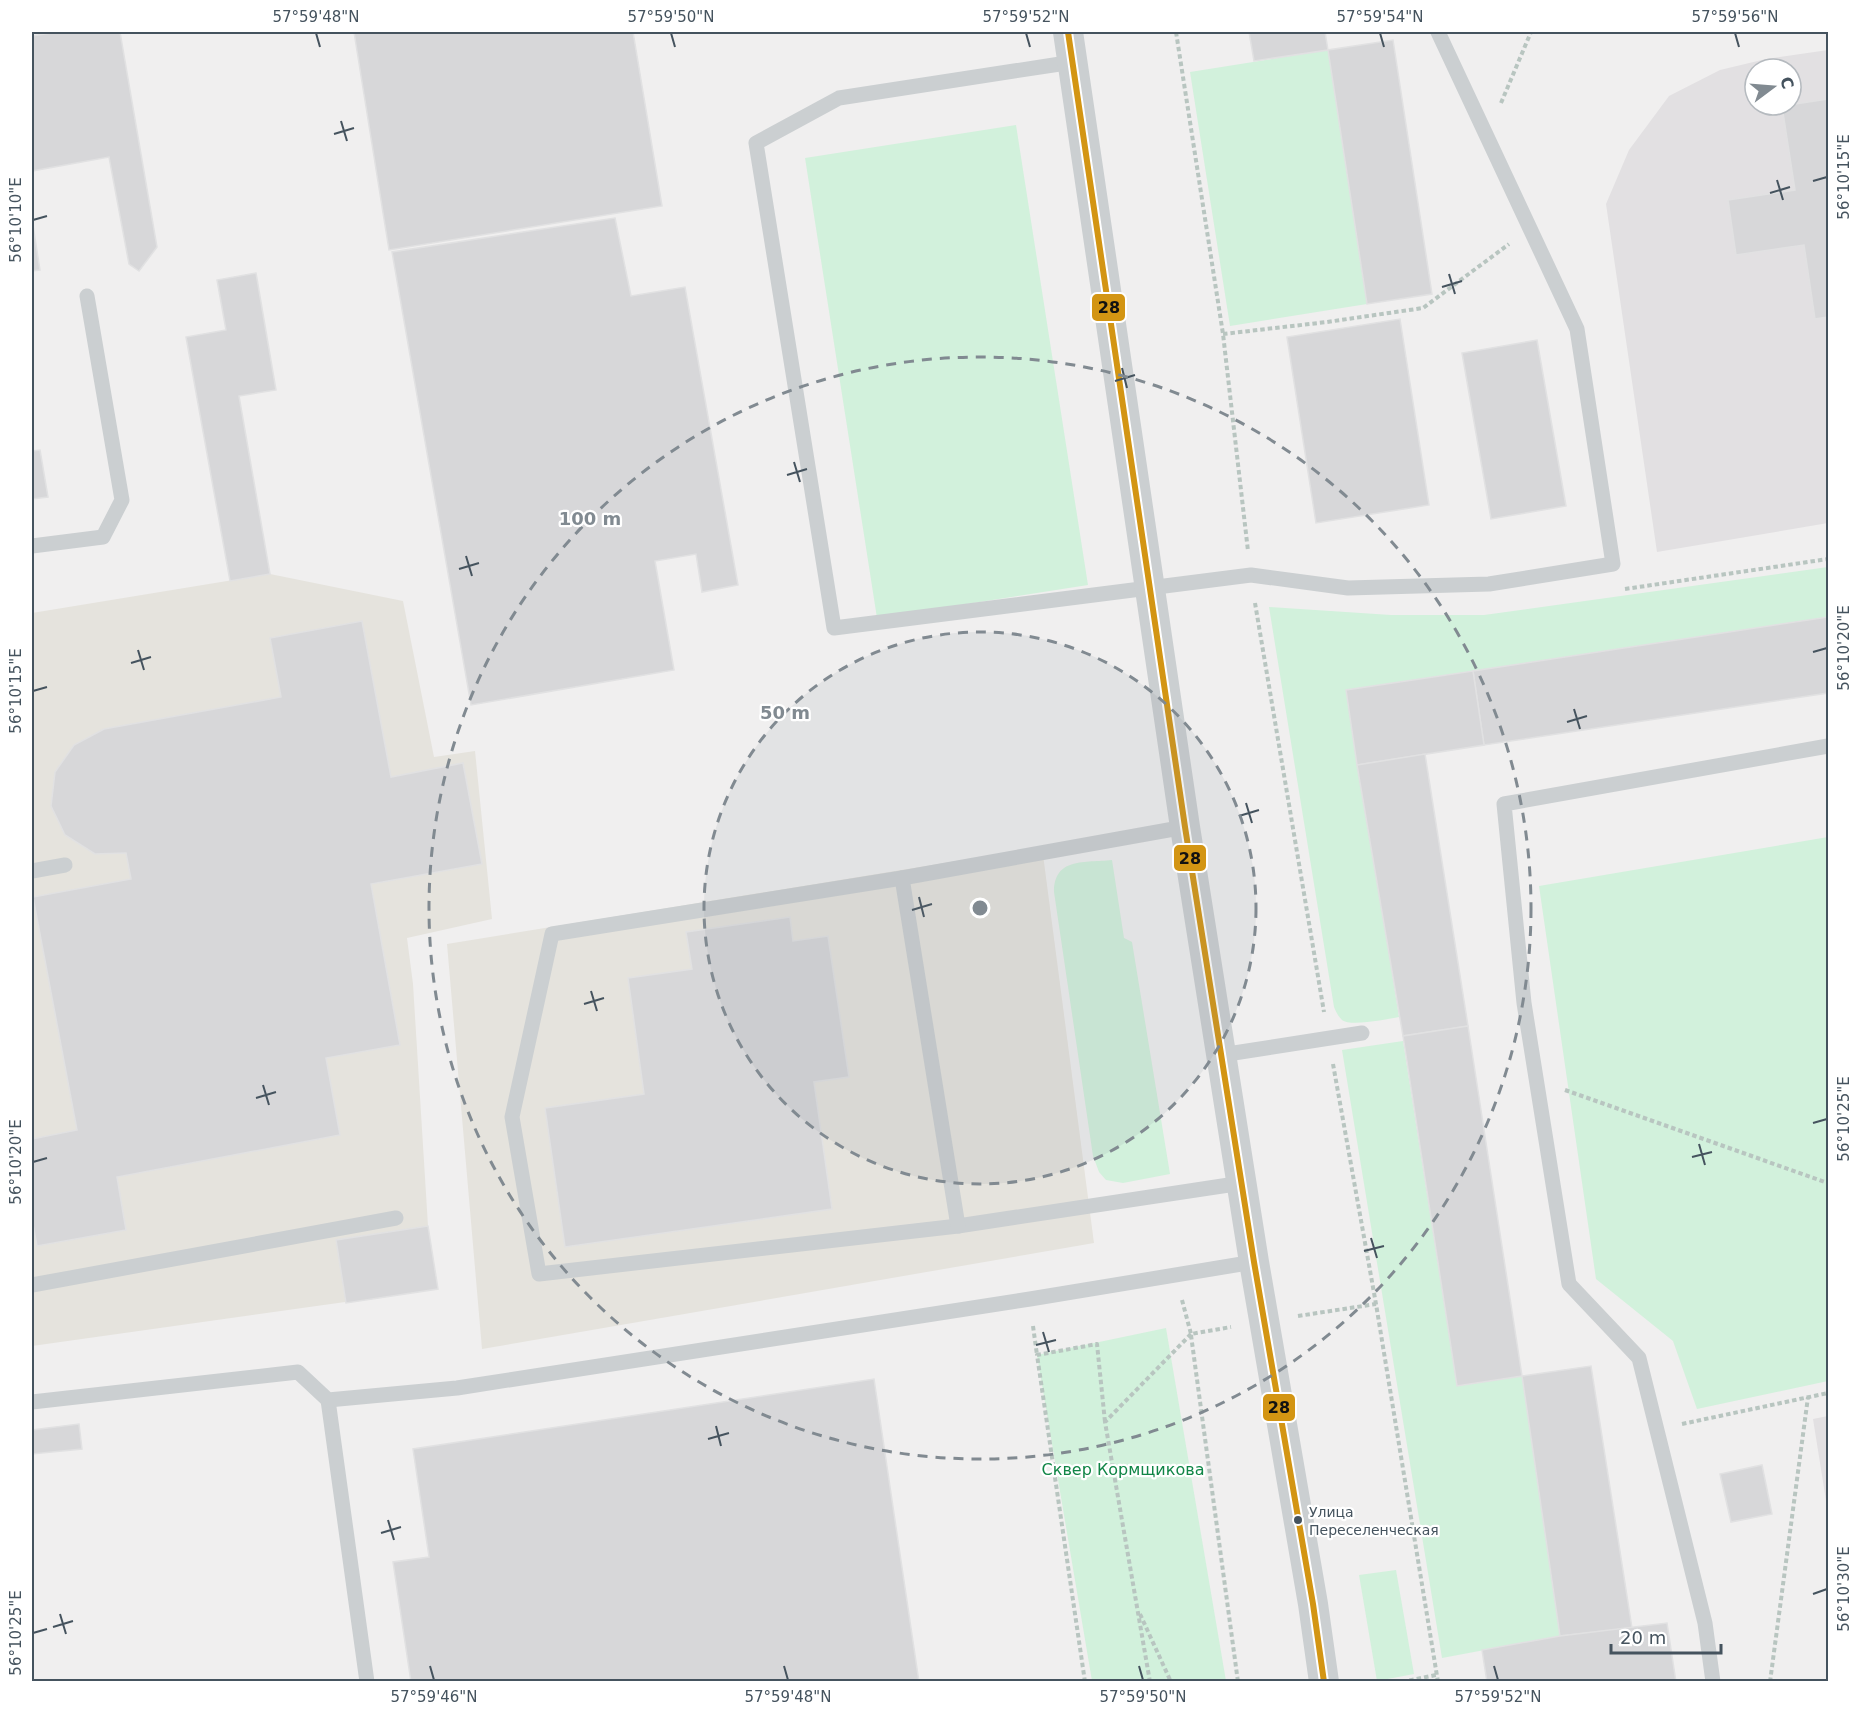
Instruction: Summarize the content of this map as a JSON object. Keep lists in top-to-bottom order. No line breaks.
{"parks":["Сквер Кормщикова"],"places":["Улица Переселенческая"],"lines":["transit line 28"],"scale_bar":"20 m","north":"right","coordinates":["57°59'48\"N","57°59'50\"N","57°59'52\"N","57°59'54\"N","57°59'56\"N","56°10'15\"E","56°10'10\"E","56°10'20\"E","56°10'25\"E","56°10'30\"E","57°59'46\"N"],"rings":["100 m","50 m"]}
